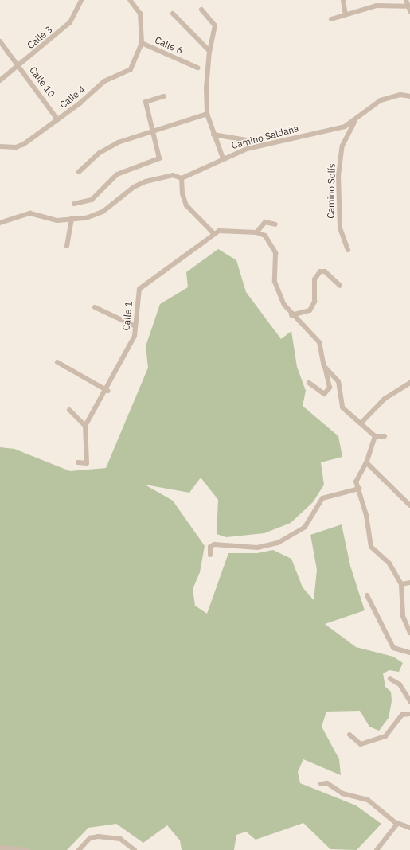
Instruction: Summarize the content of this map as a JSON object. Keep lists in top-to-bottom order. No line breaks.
{"streets":{"street":["Calle 3","Calle 6","Calle 10","Calle 4","Camino Saldaña","Camino Solís","Calle 1"]},"crossings":[["Calle 3","Calle 10"],["Calle 6","Calle 4"],["Calle 10","Calle 4"],["Camino Saldaña","Camino Solís"]]}
